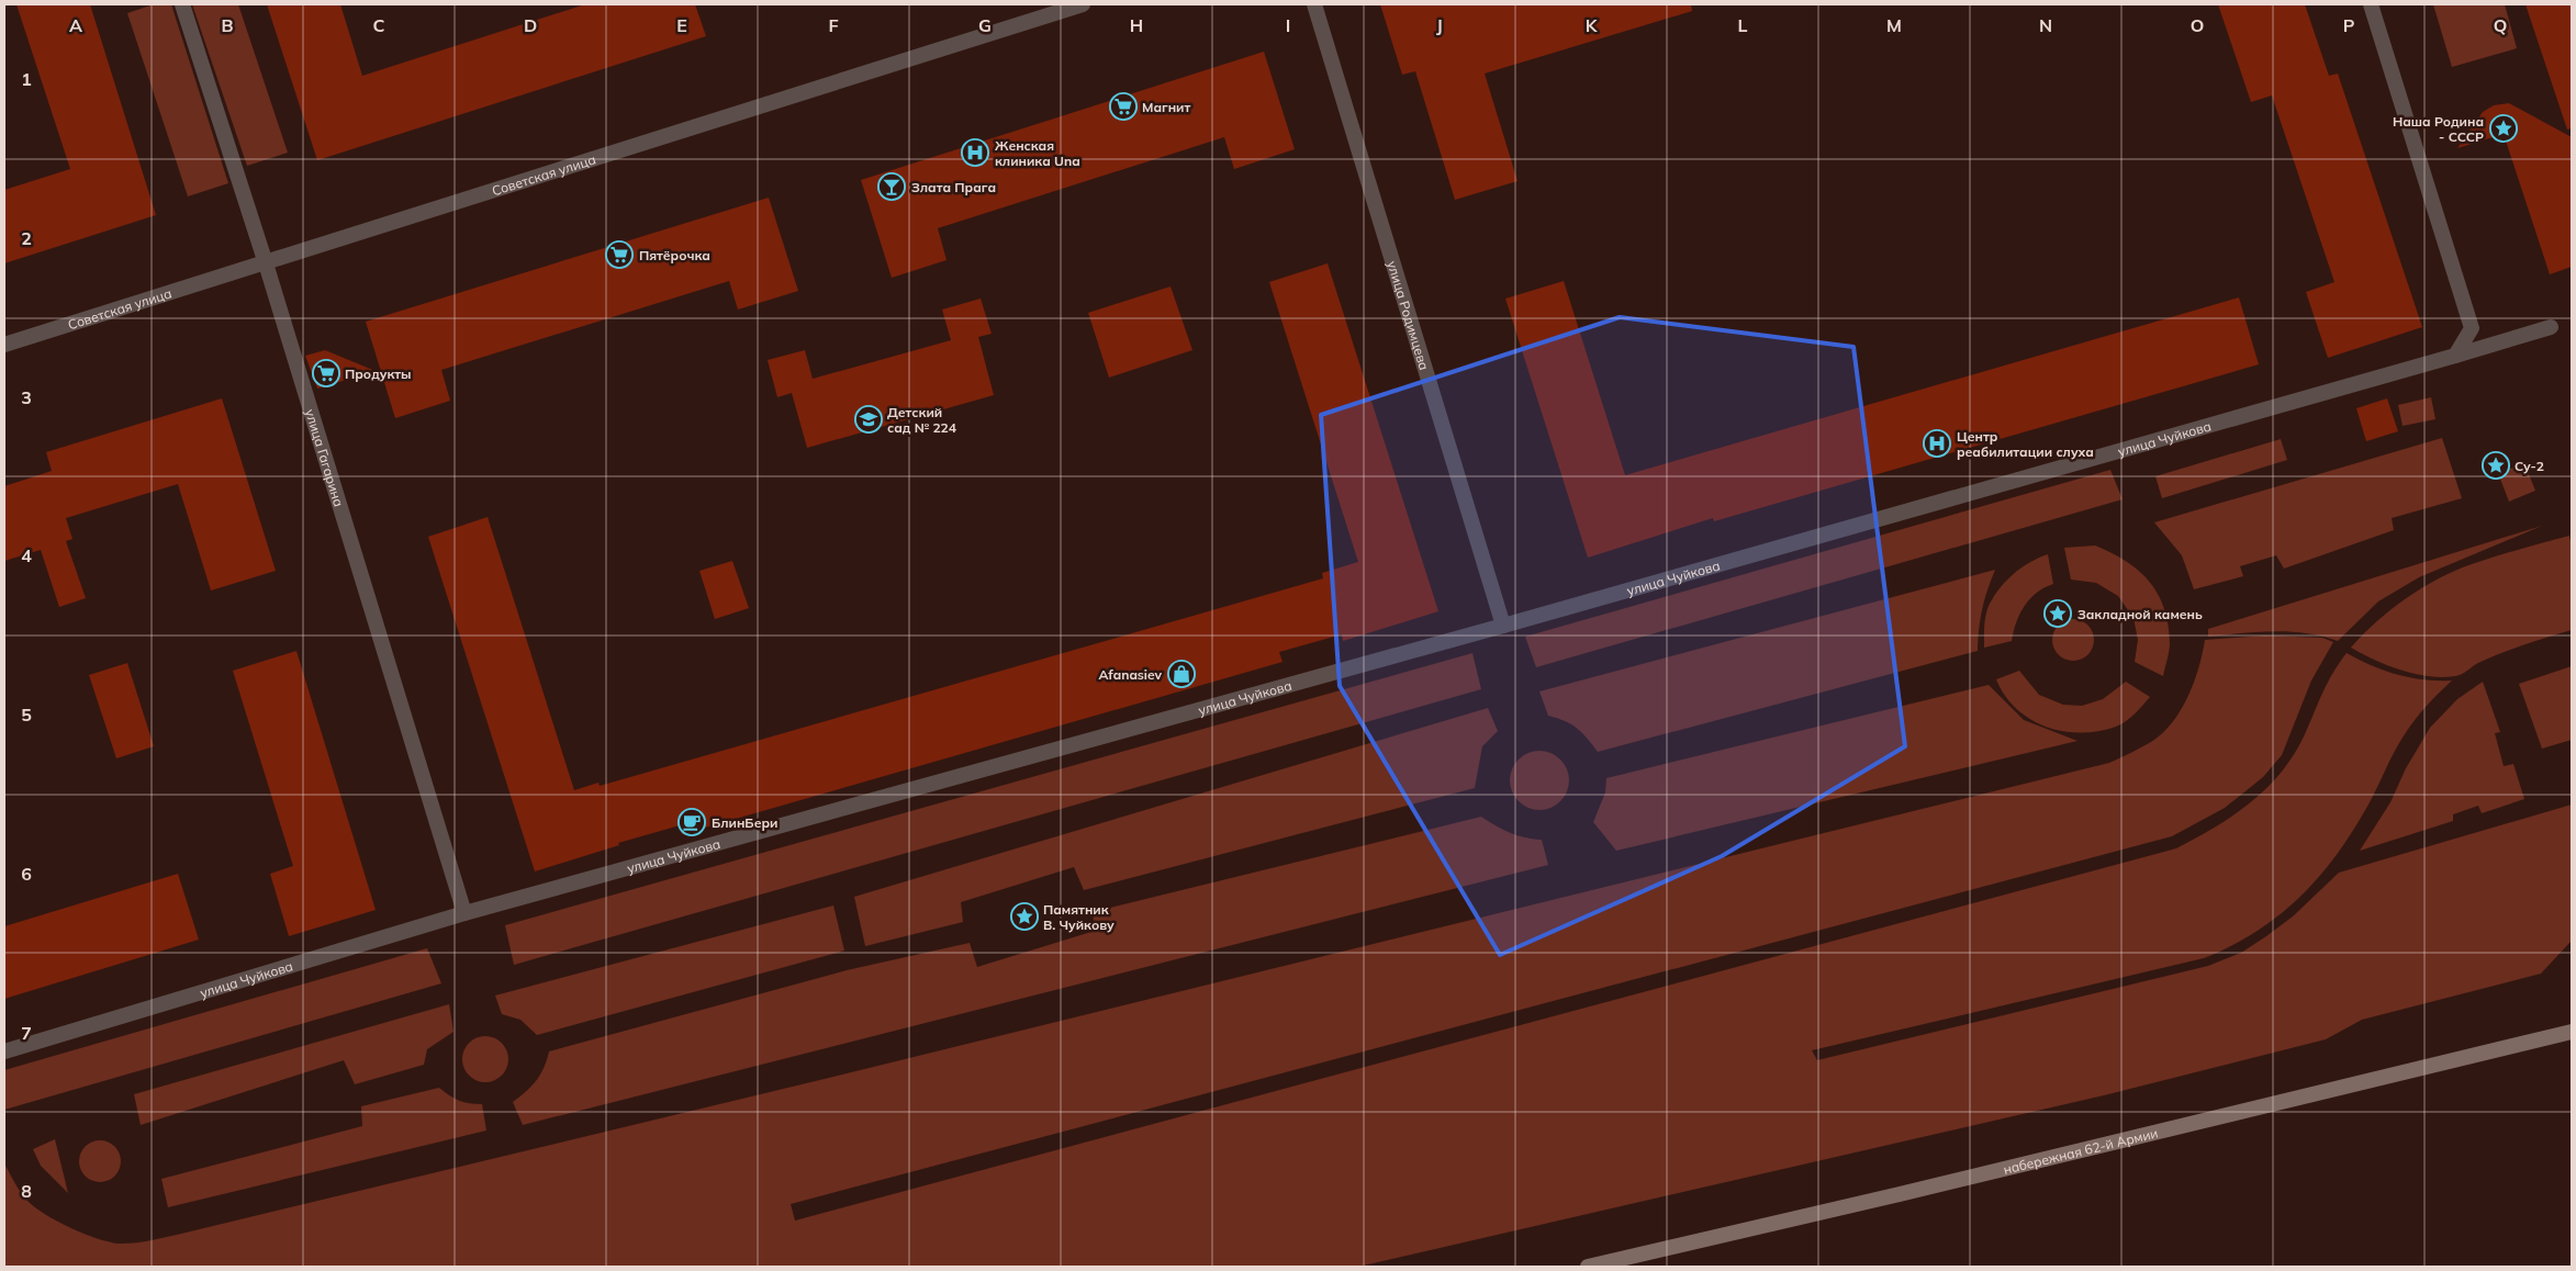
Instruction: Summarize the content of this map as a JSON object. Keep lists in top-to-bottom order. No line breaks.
{"streets":{"main road":["набережная 62-й Армии"],"street":["Советская улица","улица Родимцева","улица Чуйкова","улица Гагарина"]},"crossings":[["Советская улица","улица Гагарина"],["улица Родимцева","улица Чуйкова"],["улица Чуйкова","улица Гагарина"]],"places":{"supermarket":["Магнит","Пятёрочка","Продукты"],"place":["Наша Родина - СССР","Су-2","Закладной камень","Памятник В. Чуйкову"],"hospital":["Женская клиника Una","Центр реабилитации слуха"],"bar":["Злата Прага"],"school or university":["Детский сад № 224"],"shop":["Afanasiev"],"cafe":["БлинБери"]},"grid":{"columns":["A","B","C","D","E","F","G","H","I","J","K","L","M","N","O","P","Q"],"rows":["1","2","3","4","5","6","7","8"]}}
